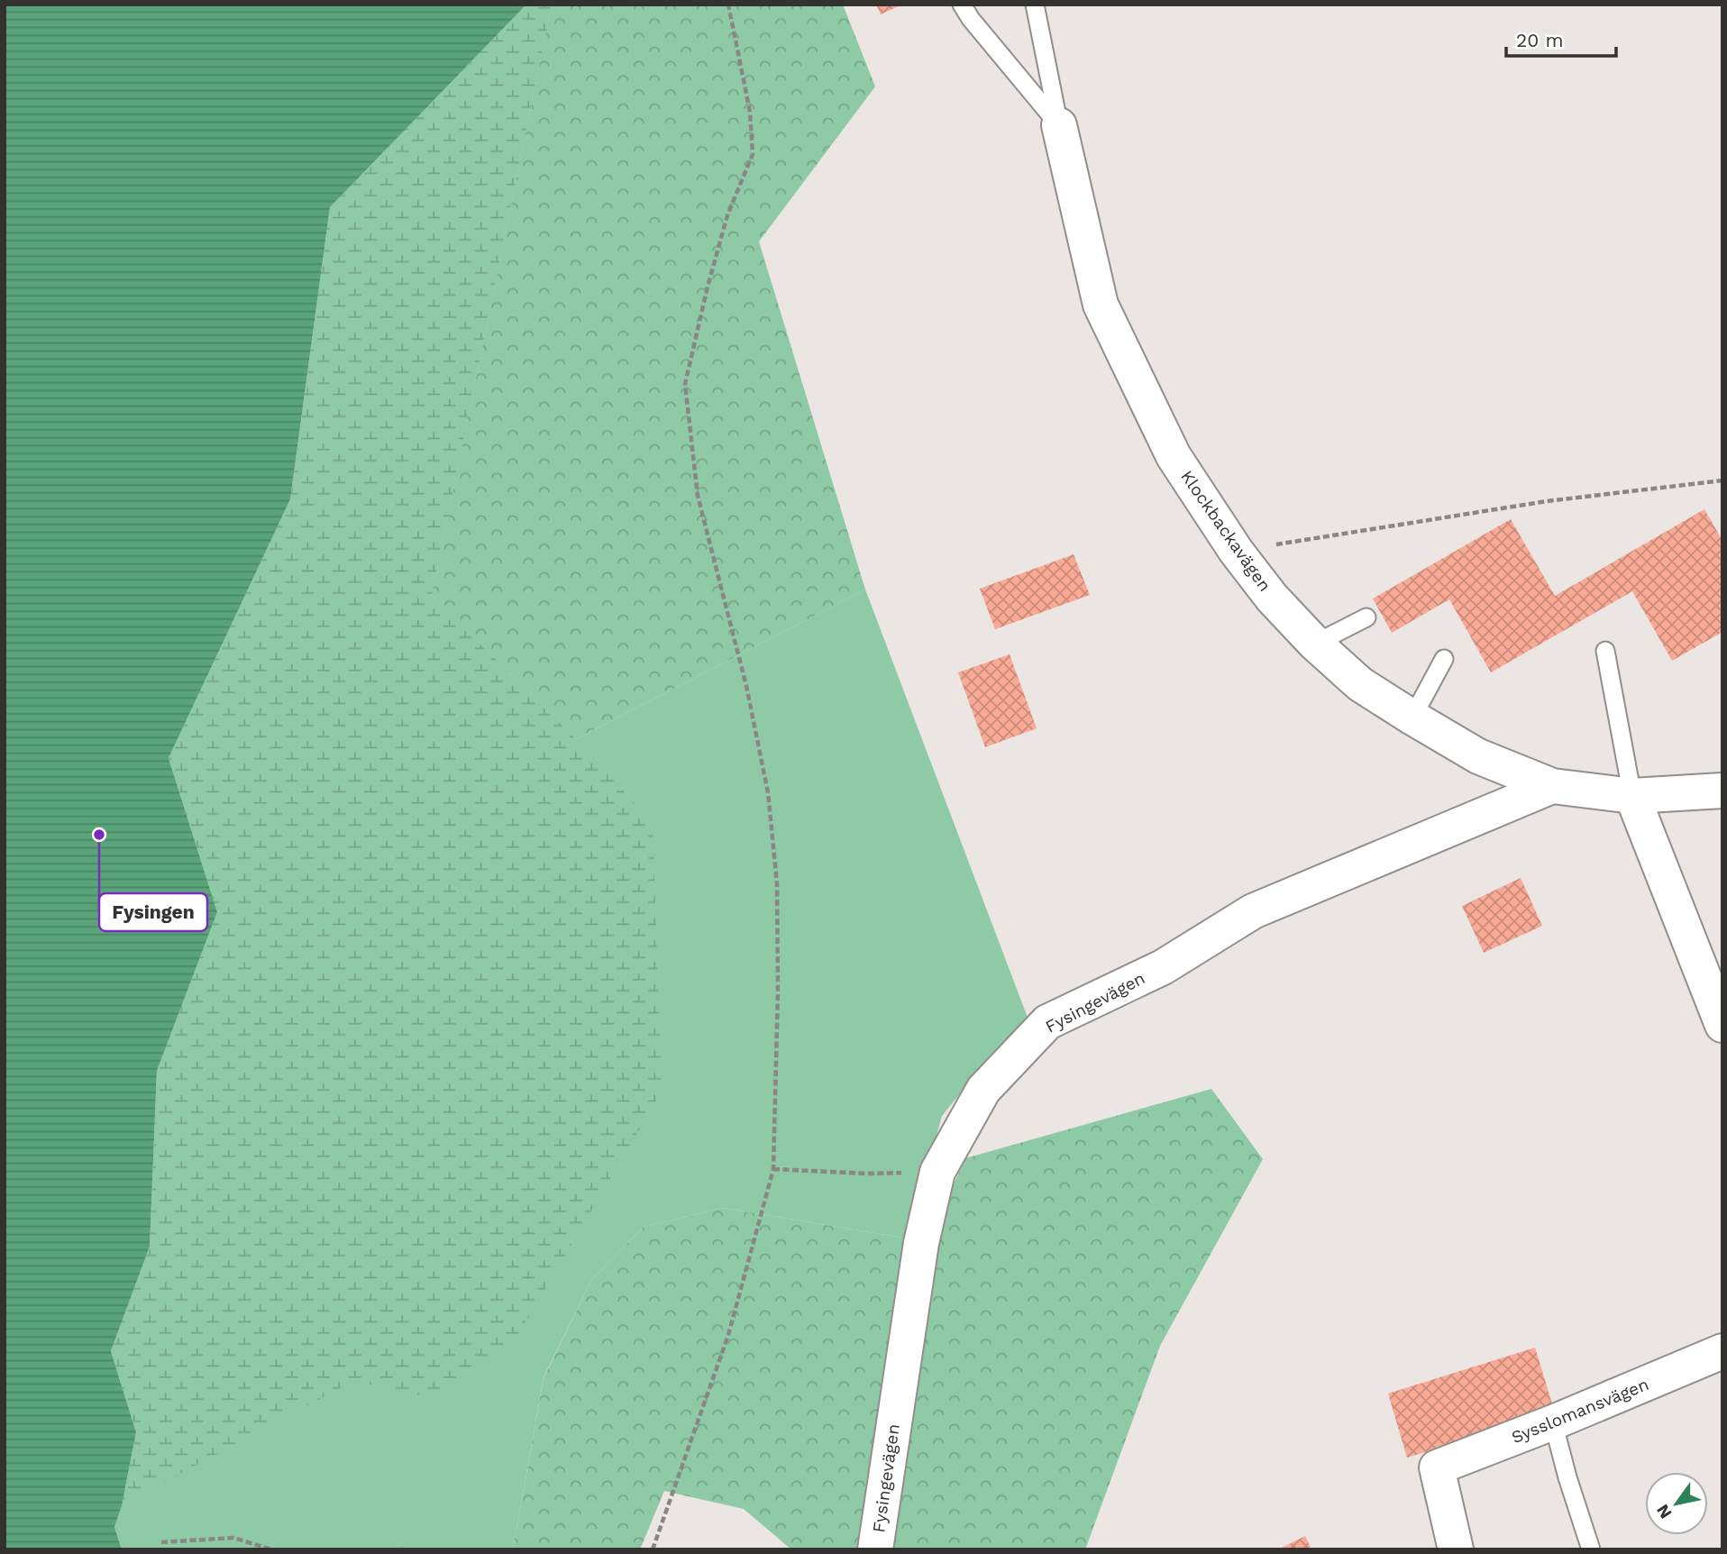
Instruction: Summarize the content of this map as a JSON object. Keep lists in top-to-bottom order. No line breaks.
{"streets":{"street":["Klockbackavägen","Fysingevägen","Sysslomansvägen"]},"crossings":[["Klockbackavägen","Fysingevägen"]],"places":["Fysingen"],"scale_bar":"20 m","north":"bottom left"}
